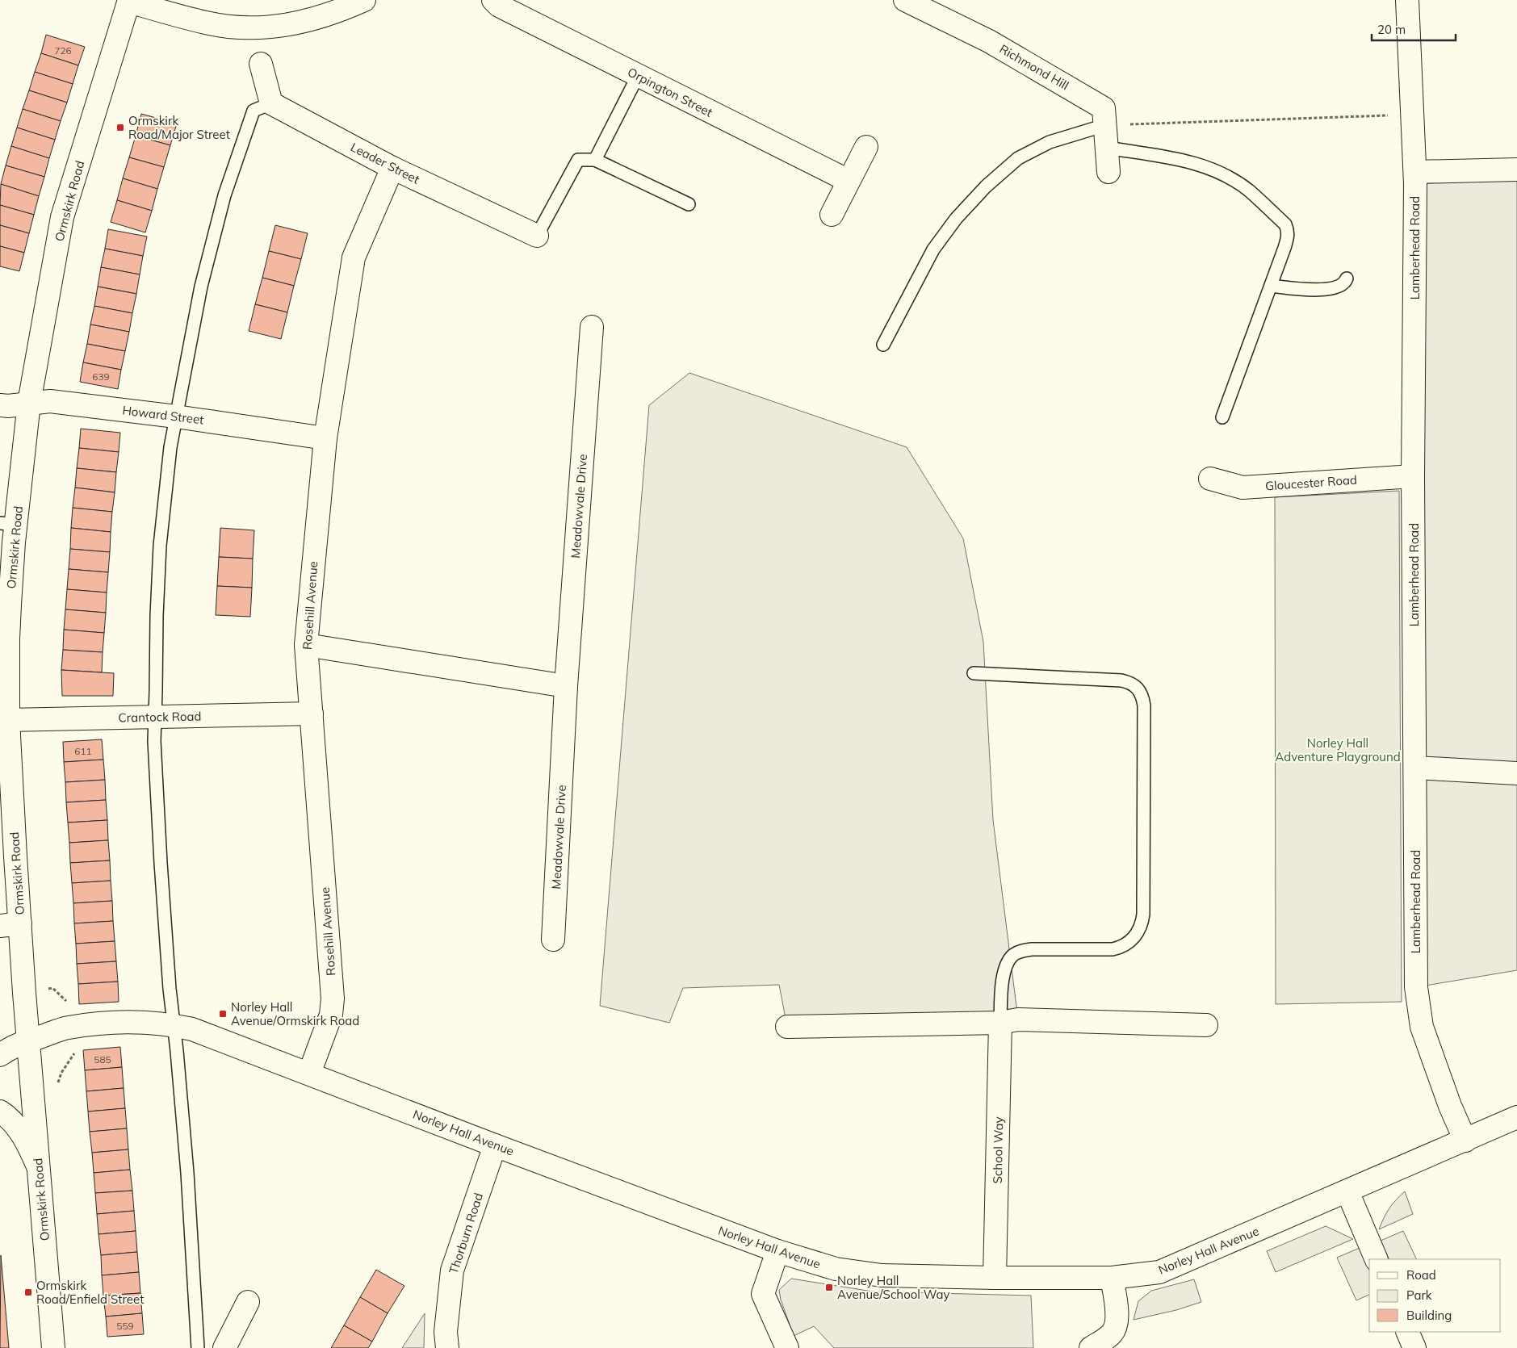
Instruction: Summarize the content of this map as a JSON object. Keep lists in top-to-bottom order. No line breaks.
{"streets":{"main road":["Richmond Hill","Orpington Street","Leader Street","Ormskirk Road","Lamberhead Road","Howard Street","Gloucester Road","Meadowvale Drive","Rosehill Avenue","Crantock Road","Norley Hall Avenue","School Way","Thorburn Road"]},"crossings":[["Leader Street","Rosehill Avenue"],["Ormskirk Road","Howard Street"],["Ormskirk Road","Crantock Road"],["Ormskirk Road","Norley Hall Avenue"],["Lamberhead Road","Gloucester Road"],["Lamberhead Road","Norley Hall Avenue"],["Howard Street","Rosehill Avenue"],["Rosehill Avenue","Crantock Road"],["Rosehill Avenue","Norley Hall Avenue"],["Norley Hall Avenue","School Way"],["Norley Hall Avenue","Thorburn Road"]],"parks":["Norley Hall Adventure Playground"],"places":{"transit":["Ormskirk Road/Major Street","Norley Hall Avenue/Ormskirk Road","Norley Hall Avenue/School Way","Ormskirk Road/Enfield Street"]},"house_numbers":["726","639","611","585","559"],"legend":["Road","Park","Building"],"scale_bar":"20 m"}
